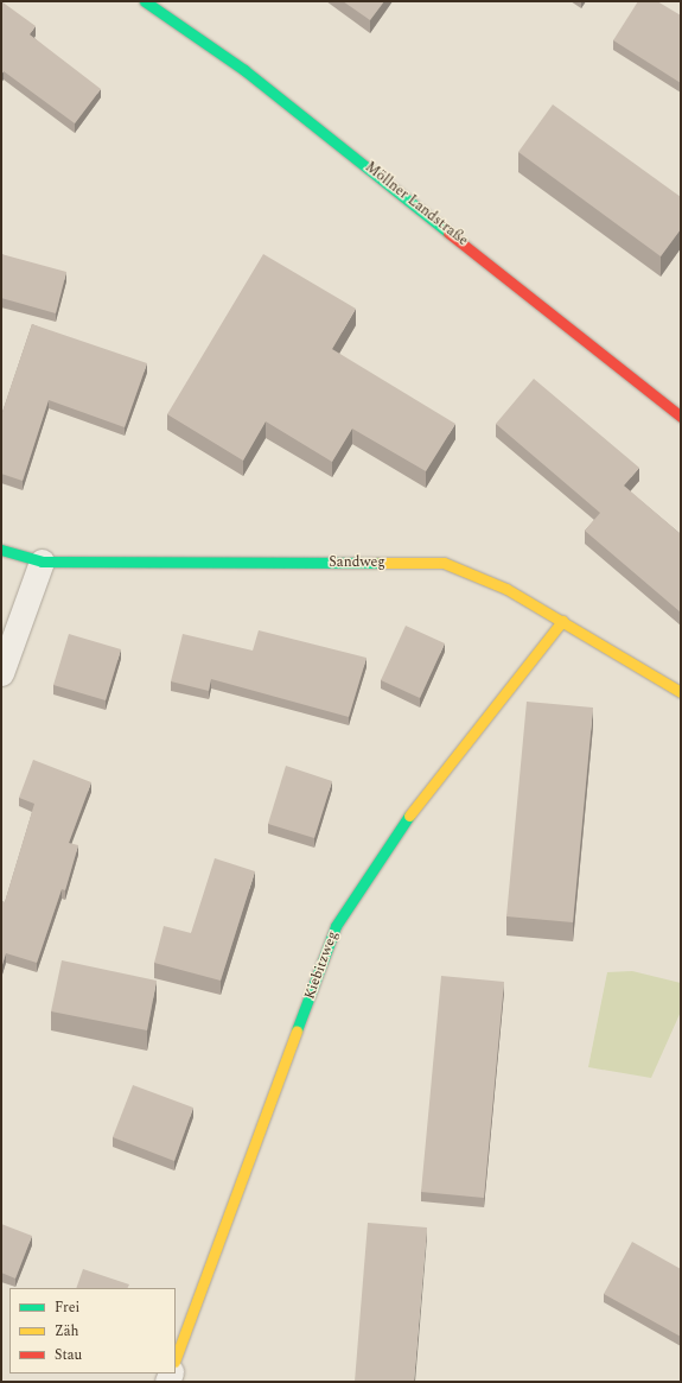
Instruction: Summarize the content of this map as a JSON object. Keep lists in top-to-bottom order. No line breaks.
{"streets":{"street":["Möllner Landstraße","Sandweg","Kiebitzweg"]},"crossings":[["Sandweg","Kiebitzweg"]],"legend":["Frei","Zäh","Stau"]}
